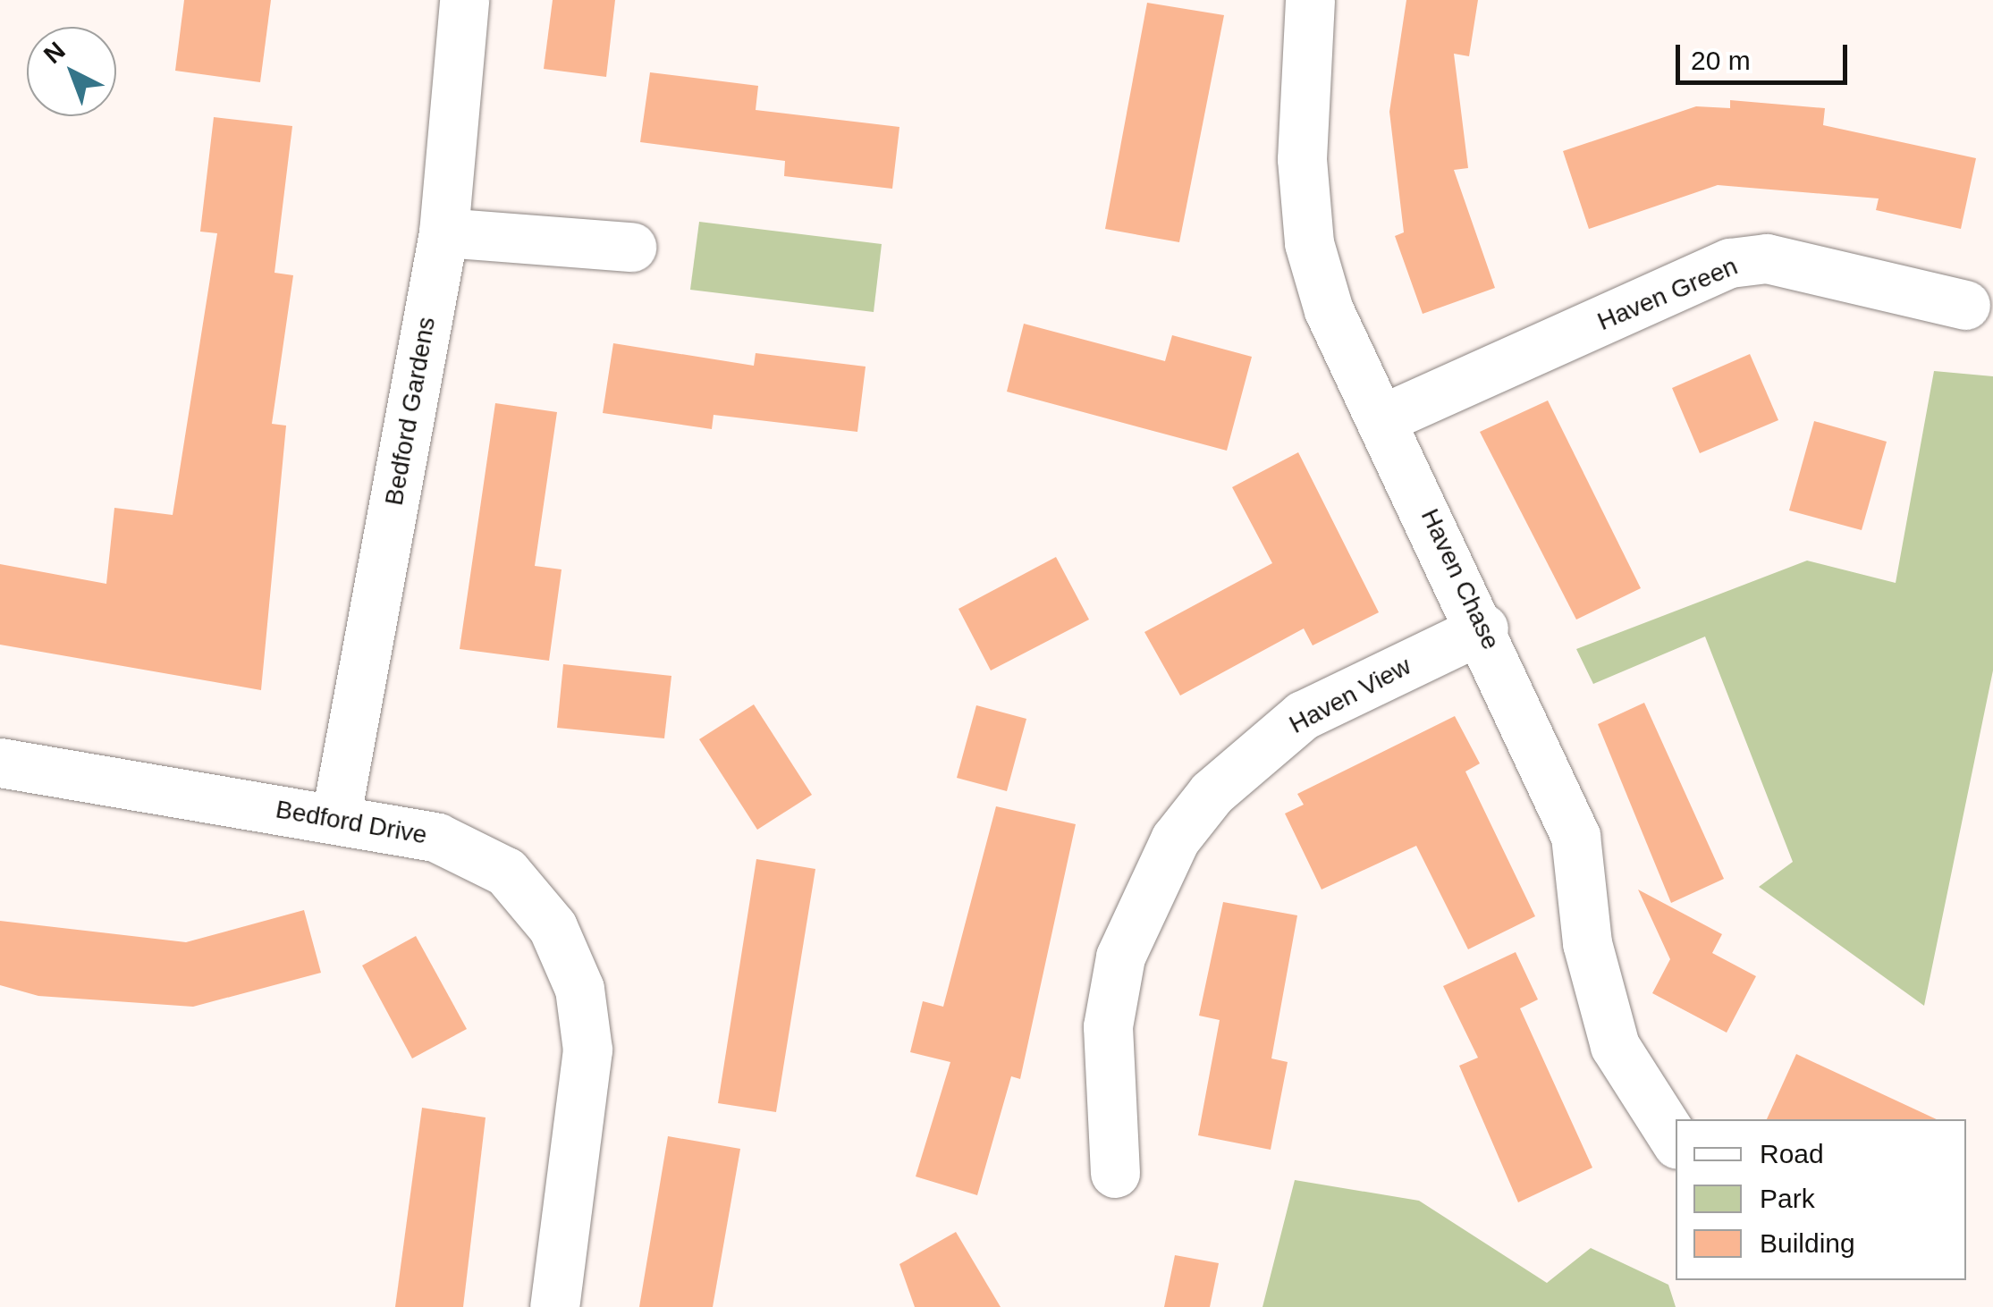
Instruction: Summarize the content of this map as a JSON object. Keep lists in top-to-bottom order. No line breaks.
{"streets":{"street":["Haven Green","Bedford Gardens","Haven Chase","Haven View","Bedford Drive"]},"crossings":[["Haven Green","Haven Chase"],["Bedford Gardens","Bedford Drive"],["Haven Chase","Haven View"]],"legend":["Road","Park","Building"],"scale_bar":"20 m","north":"top left"}
